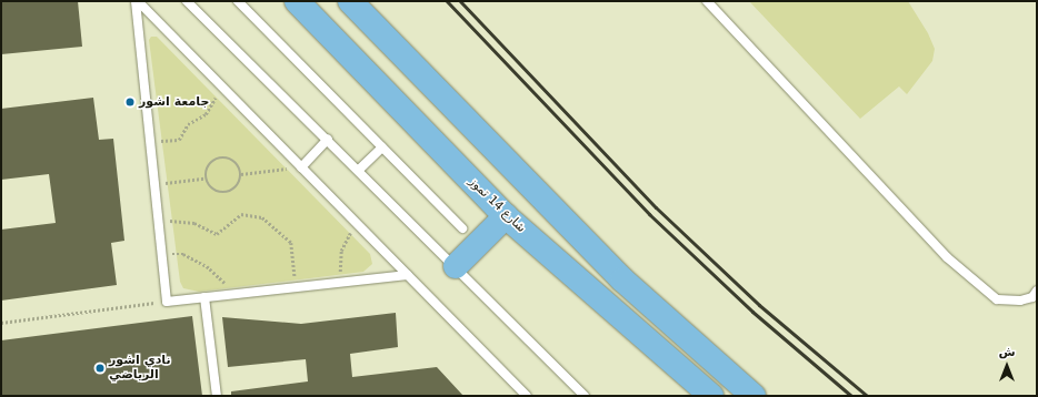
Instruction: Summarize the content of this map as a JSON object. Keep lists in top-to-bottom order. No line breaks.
{"streets":{"main road":["شارع 14 تموز"]},"places":["جامعة اشور","نادي اشور الرياضي"],"north":"top"}
